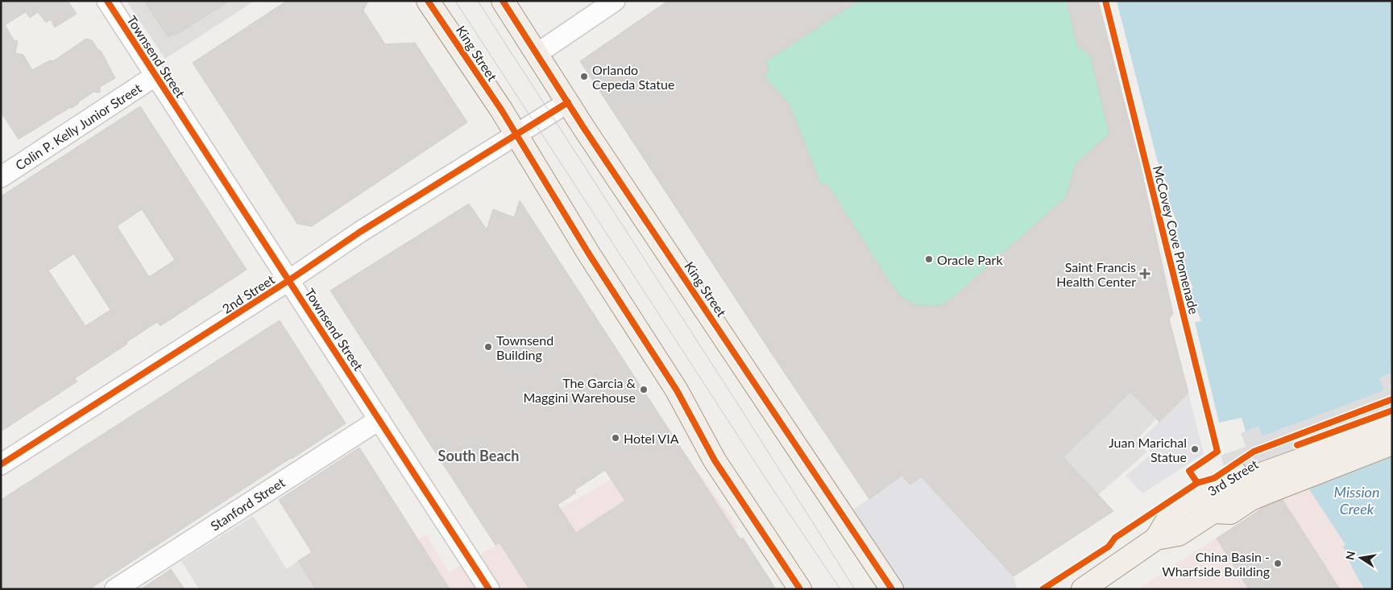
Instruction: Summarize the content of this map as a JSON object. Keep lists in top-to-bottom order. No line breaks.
{"streets":{"main road":["King Street","3rd Street"],"street":["Townsend Street","Colin P. Kelly Junior Street","2nd Street","Stanford Street"],"cycle path":["McCovey Cove Promenade"]},"crossings":[["King Street","2nd Street"],["Townsend Street","Colin P. Kelly Junior Street"],["Townsend Street","2nd Street"],["Townsend Street","Stanford Street"]],"districts":["South Beach"],"water":["Mission Creek"],"places":{"other":["Orlando Cepeda Statue","Oracle Park","Townsend Building","The Garcia & Maggini Warehouse","Hotel VIA","Juan Marichal Statue","China Basin - Wharfside Building"],"health":["Saint Francis Health Center"]},"north":"left"}
